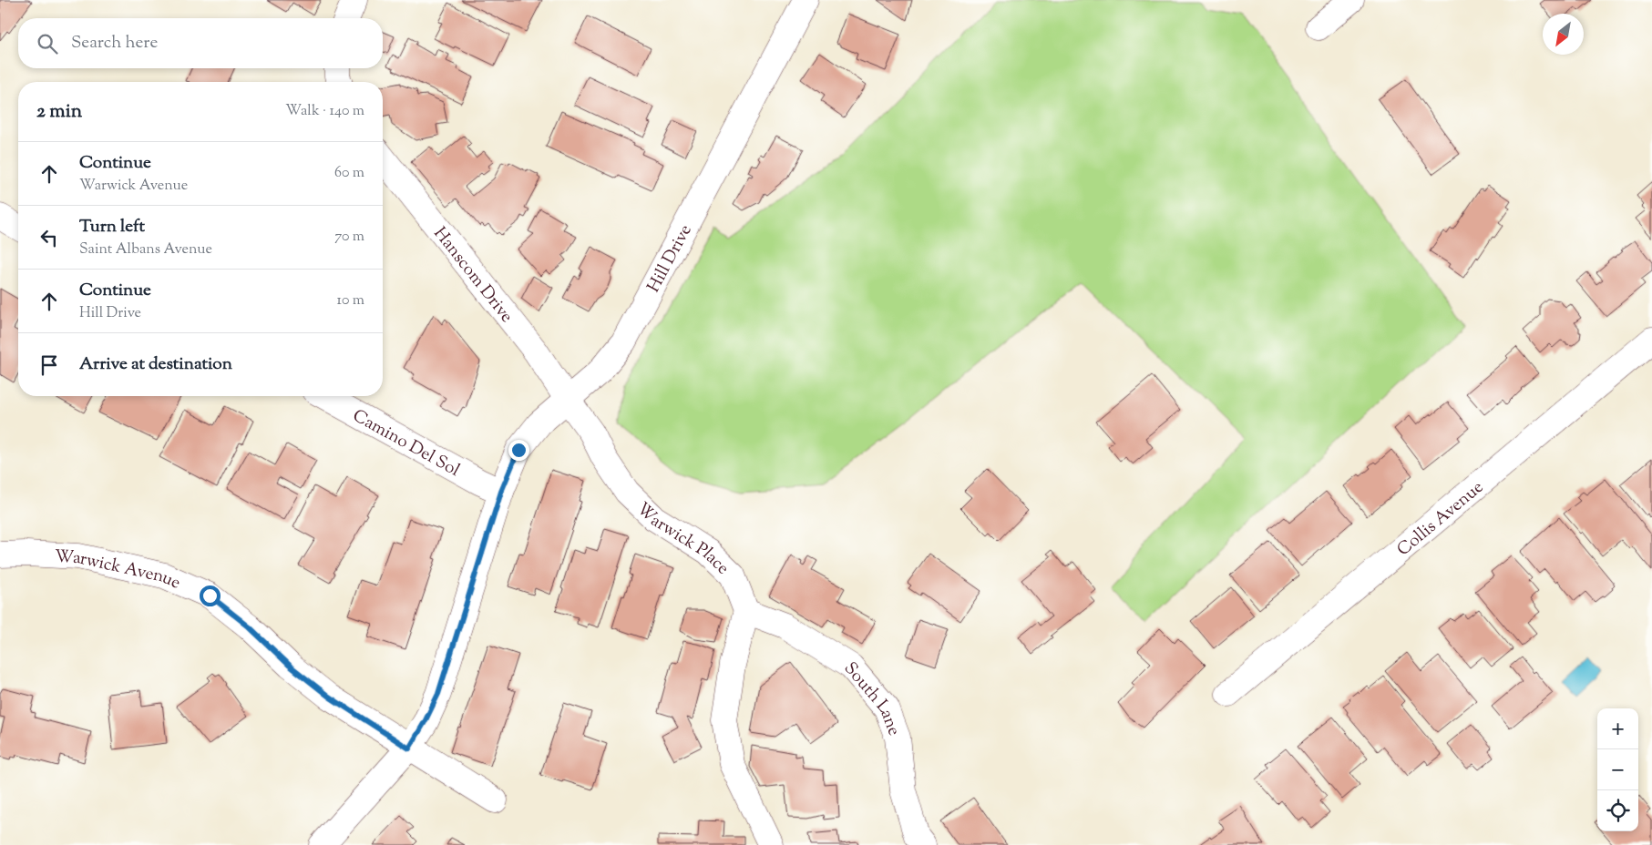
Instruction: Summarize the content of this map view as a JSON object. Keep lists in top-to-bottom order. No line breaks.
{"streets":{"street":["Hill Drive","Hanscom Drive","Camino Del Sol","Collis Avenue","Warwick Place","Warwick Avenue","South Lane"]},"crossings":[["Hill Drive","Hanscom Drive"],["Hill Drive","Camino Del Sol"],["Hill Drive","Warwick Place"],["Hill Drive","Warwick Avenue"],["Hanscom Drive","Warwick Place"],["Warwick Place","South Lane"]],"north":"bottom left","page":{"search":"Search here","heading":["2 min","Walk · 140 m"],"list":[["Continue","Warwick Avenue","60 m"],["Turn left","Saint Albans Avenue","70 m"],["Continue","Hill Drive","10 m"],"Arrive at destination"],"map_buttons":["+","−"]}}
